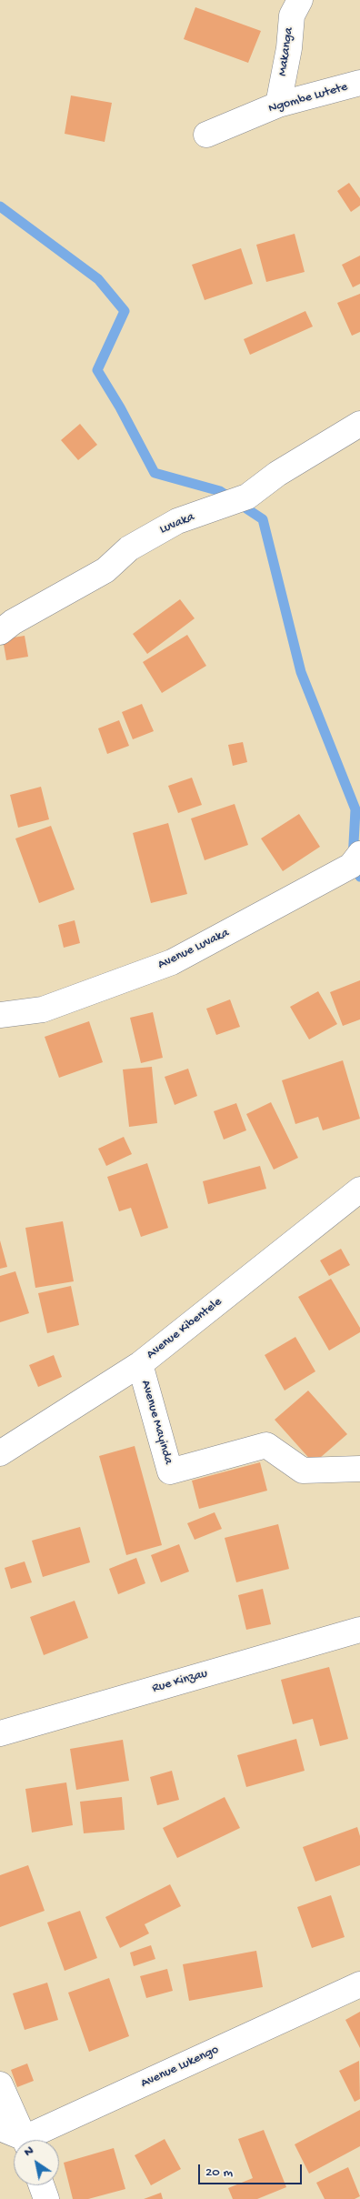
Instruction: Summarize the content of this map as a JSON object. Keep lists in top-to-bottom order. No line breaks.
{"streets":{"street":["Makanga","Ngombe Lutete","Luvaka","Avenue Luvaka","Avenue Kibentele","Avenue Mayinda","Rue Kinzau","Avenue Lukengo"]},"crossings":[["Makanga","Ngombe Lutete"],["Avenue Kibentele","Avenue Mayinda"]],"scale_bar":"20 m","north":"top left"}
